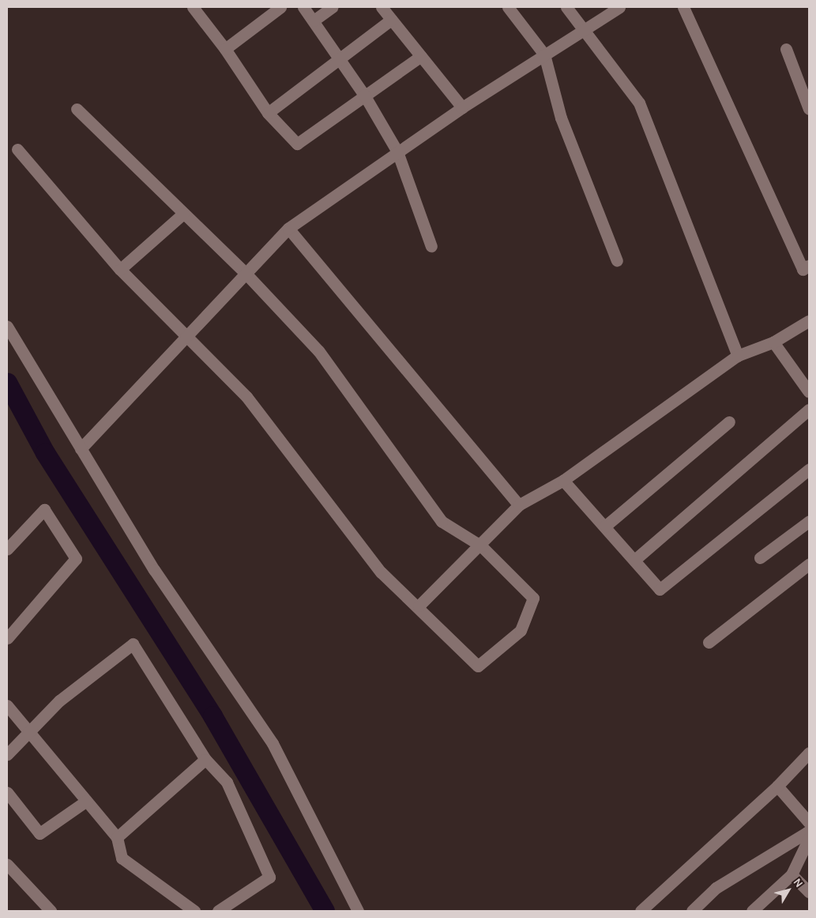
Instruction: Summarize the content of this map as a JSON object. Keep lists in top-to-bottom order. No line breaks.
{"north":"top right"}
